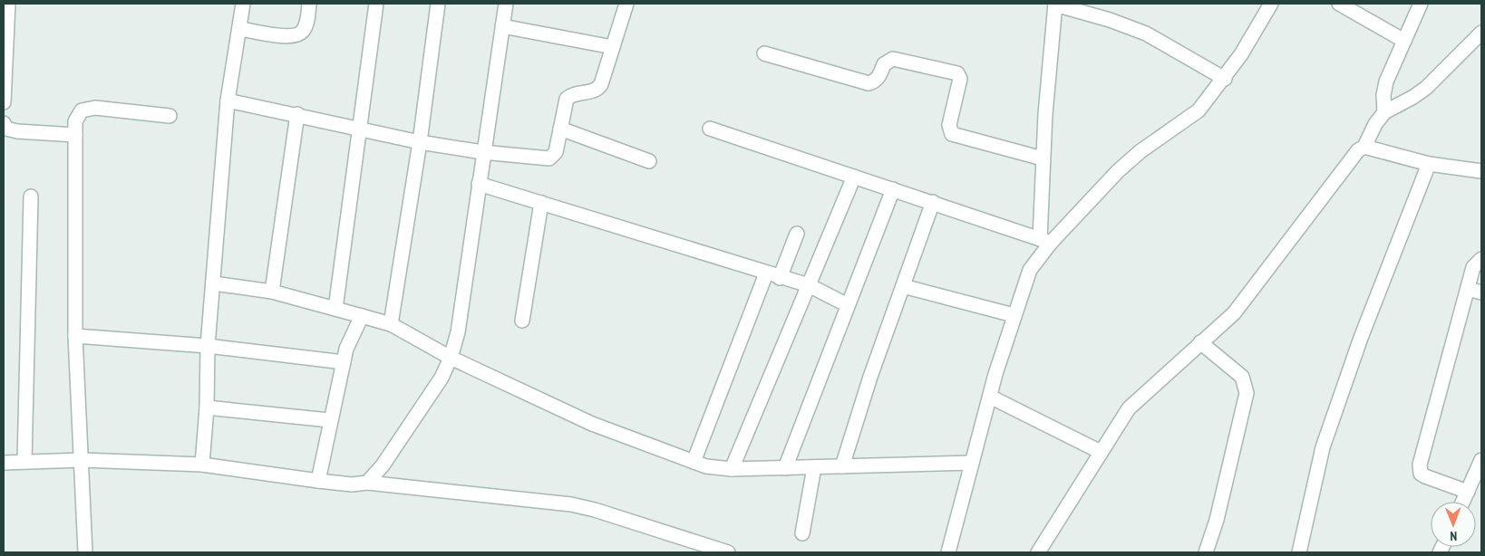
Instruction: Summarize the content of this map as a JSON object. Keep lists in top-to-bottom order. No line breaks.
{"north":"bottom"}
